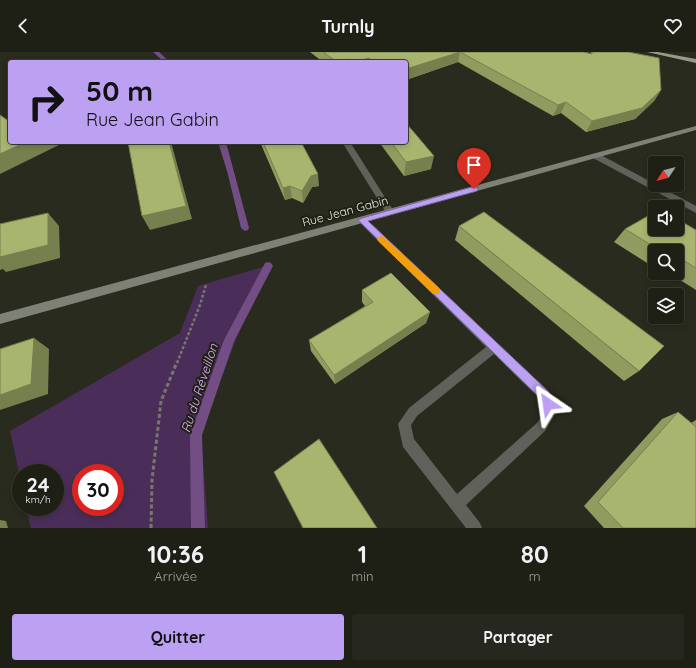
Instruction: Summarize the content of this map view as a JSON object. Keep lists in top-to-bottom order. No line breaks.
{"streets":{"street":["Rue Jean Gabin"]},"water":["Ru du Réveillon"],"north":"bottom left","page":{"header":"Turnly","turn":["50 m","Rue Jean Gabin"],"speed":"24 km/h","limit":"30","eta":["10:36","Arrivée","1","min","80","m"],"buttons":["Quitter","Partager"]}}
